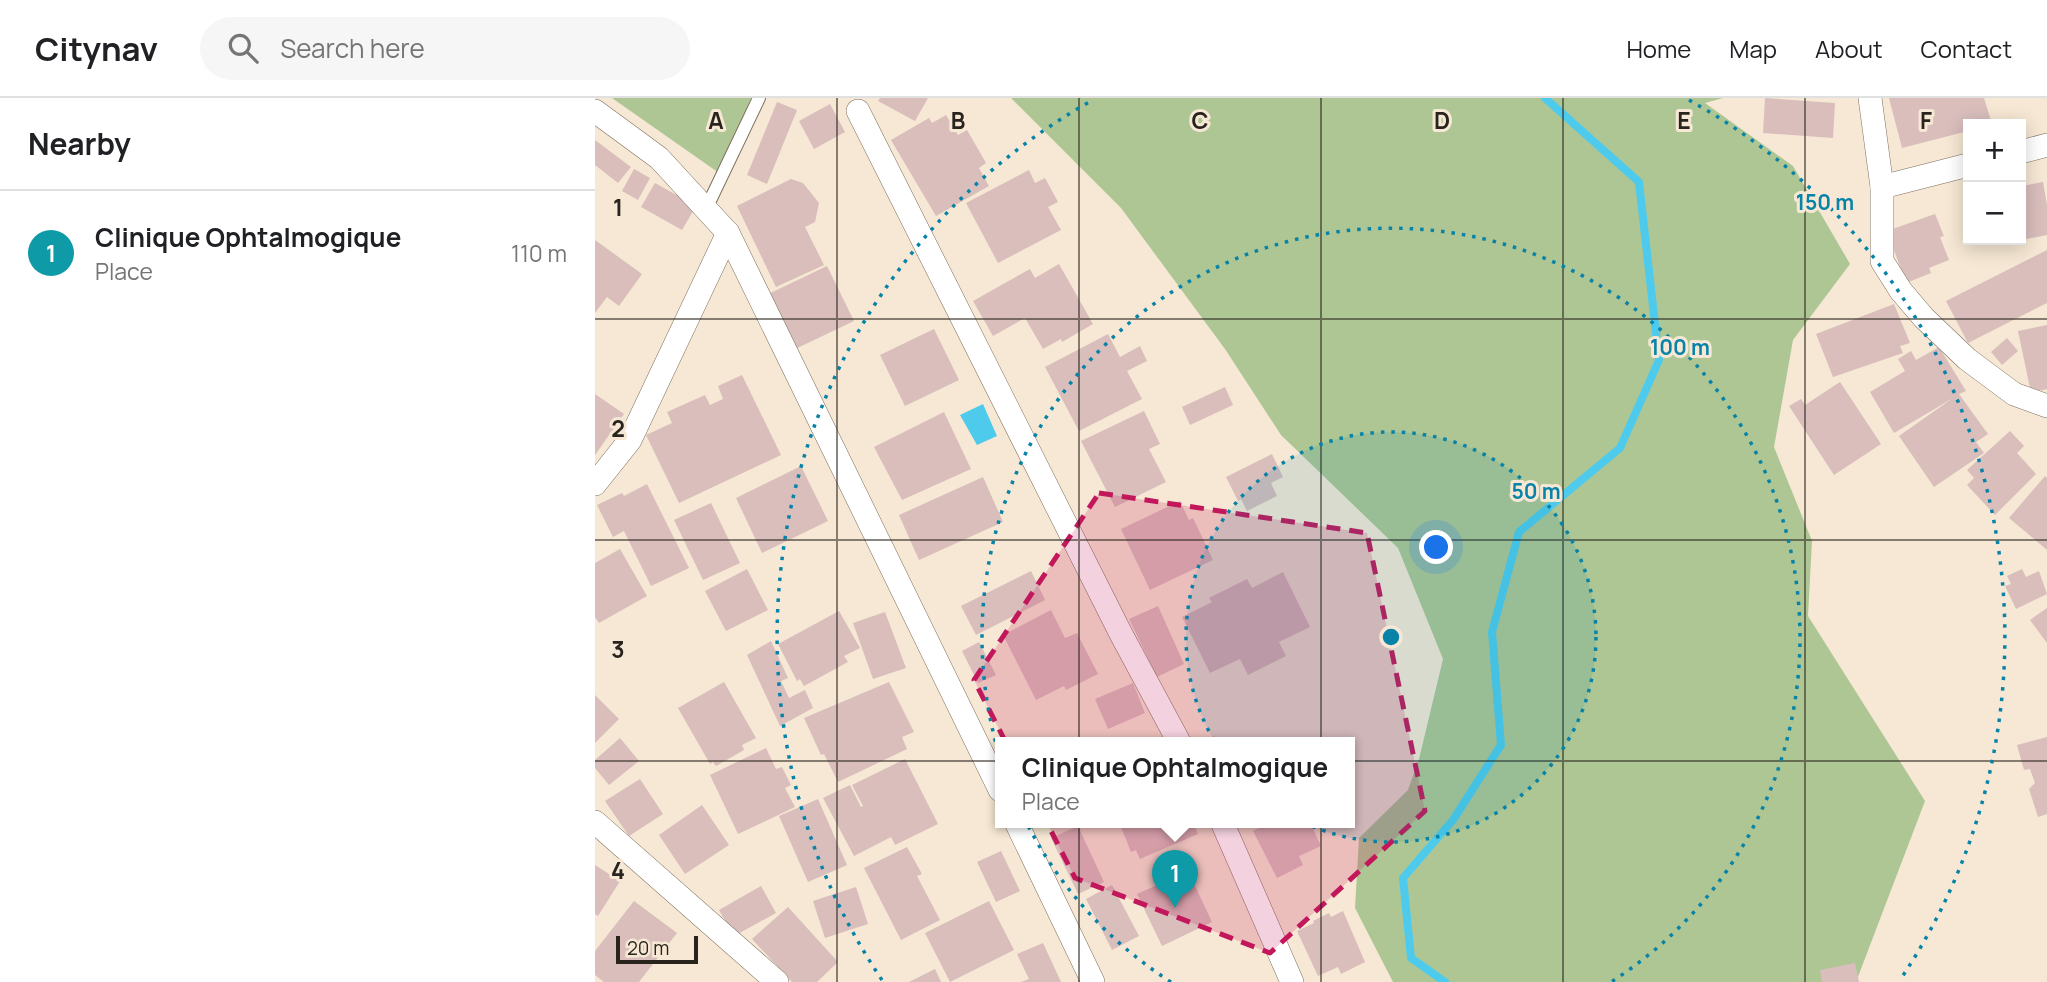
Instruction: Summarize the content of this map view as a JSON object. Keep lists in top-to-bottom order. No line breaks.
{"scale_bar":"20 m","page":{"header":"Citynav","search":"Search here","nav":["Home","Map","About","Contact"],"heading":"Nearby","map_buttons":["+","−"],"list":[{"mark":"1","name":"Clinique Ophtalmogique","note":"Place","value":"110 m"}],"popup":["Clinique Ophtalmogique","Place"],"pins":"1","scale":"20 m"},"grid":{"columns":["A","B","C","D","E","F"],"rows":["1","2","3","4"]},"rings":["150 m","100 m","50 m"]}
